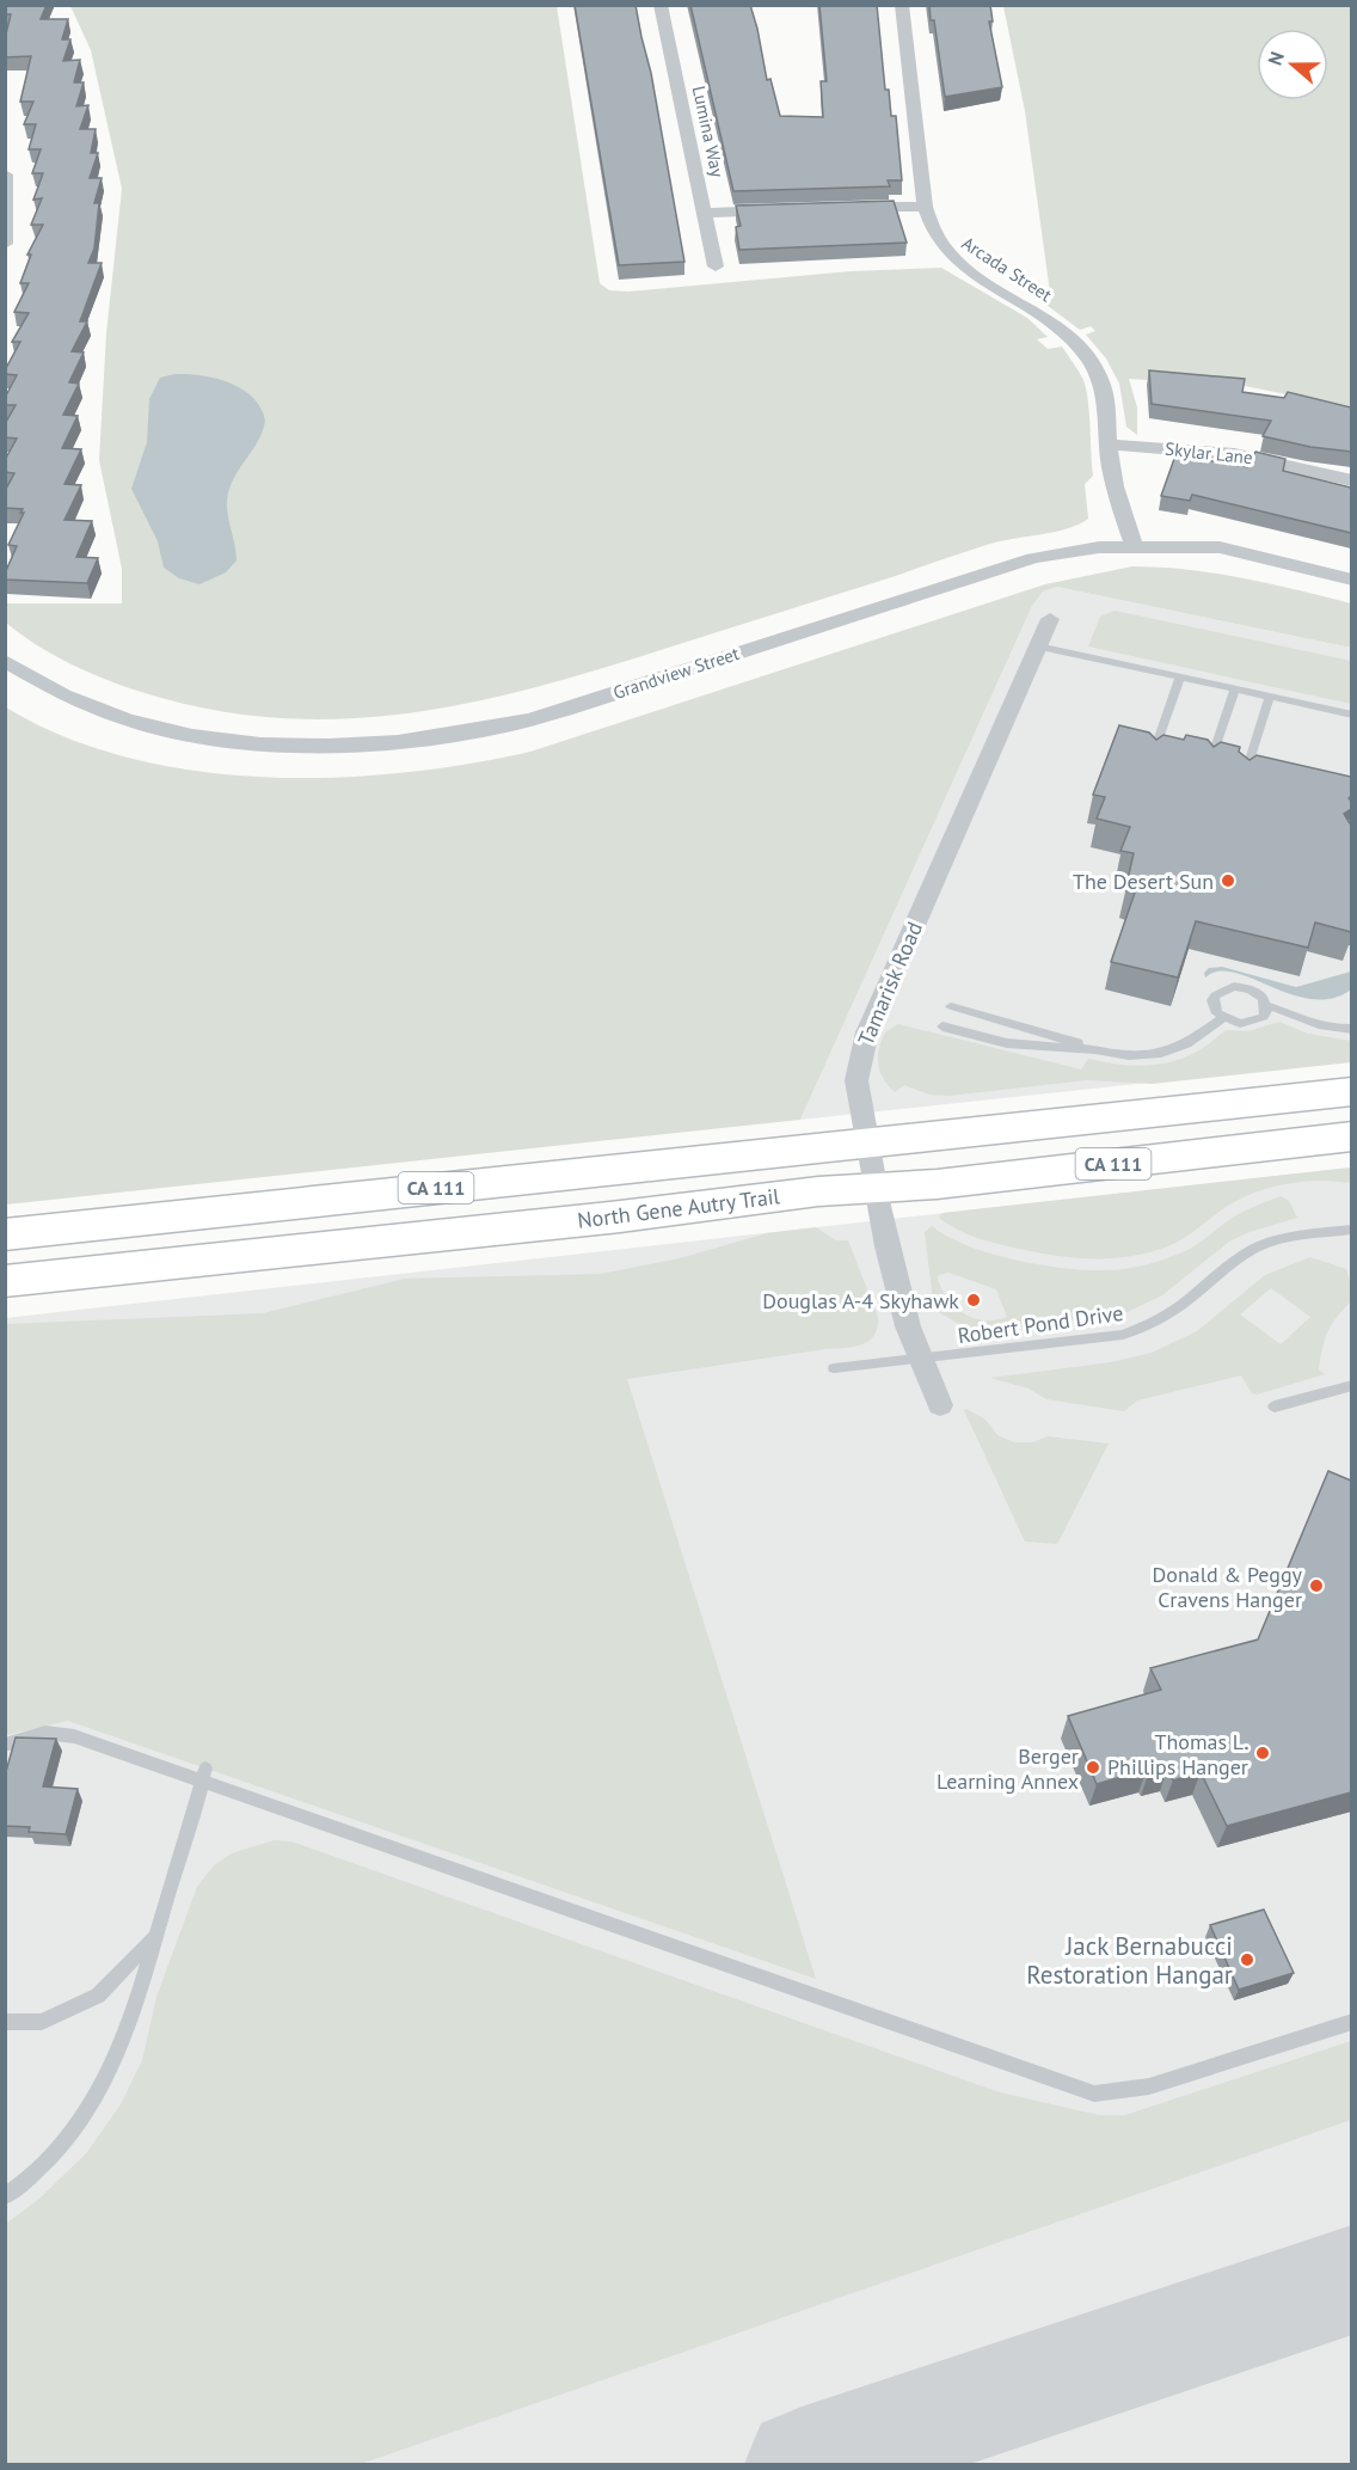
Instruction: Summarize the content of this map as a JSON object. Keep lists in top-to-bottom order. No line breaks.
{"streets":{"main road":["CA 111","North Gene Autry Trail"],"street":["Lumina Way","Arcada Street","Skylar Lane","Grandview Street","Tamarisk Road"],"lane":["Robert Pond Drive"]},"crossings":[["Arcada Street","Skylar Lane"],["Arcada Street","Grandview Street"],["Tamarisk Road","North Gene Autry Trail"],["Tamarisk Road","Robert Pond Drive"]],"places":["The Desert Sun","Douglas A-4 Skyhawk","Donald & Peggy Cravens Hanger","Thomas L. Phillips Hanger","Berger Learning Annex","Jack Bernabucci Restoration Hangar"],"north":"left"}
